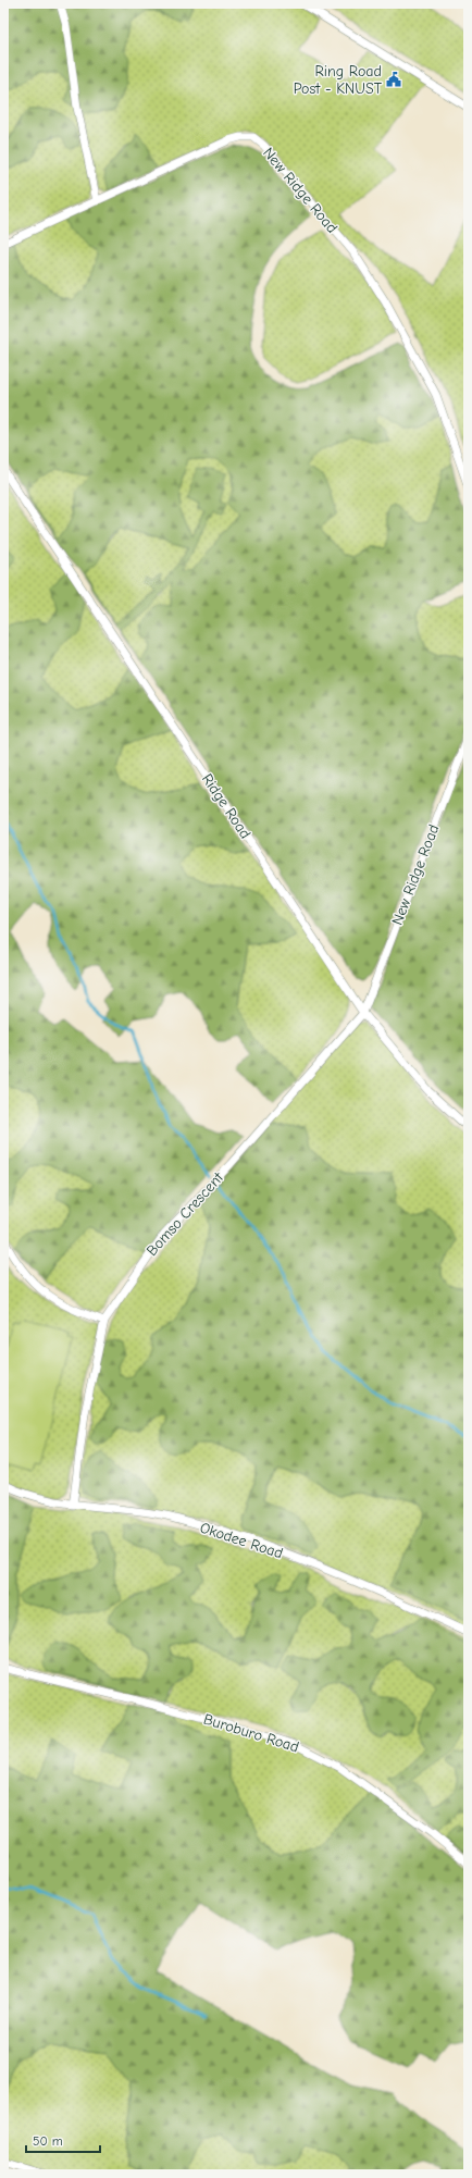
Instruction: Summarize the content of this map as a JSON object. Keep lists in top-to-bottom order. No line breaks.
{"streets":{"street":["New Ridge Road","Ridge Road","Bomso Crescent","Okodee Road","Buroburo Road"]},"crossings":[["New Ridge Road","Ridge Road"],["New Ridge Road","Bomso Crescent"],["Ridge Road","Bomso Crescent"],["Bomso Crescent","Okodee Road"]],"places":{"public building":["Ring Road Post - KNUST"]},"scale_bar":"50 m"}
